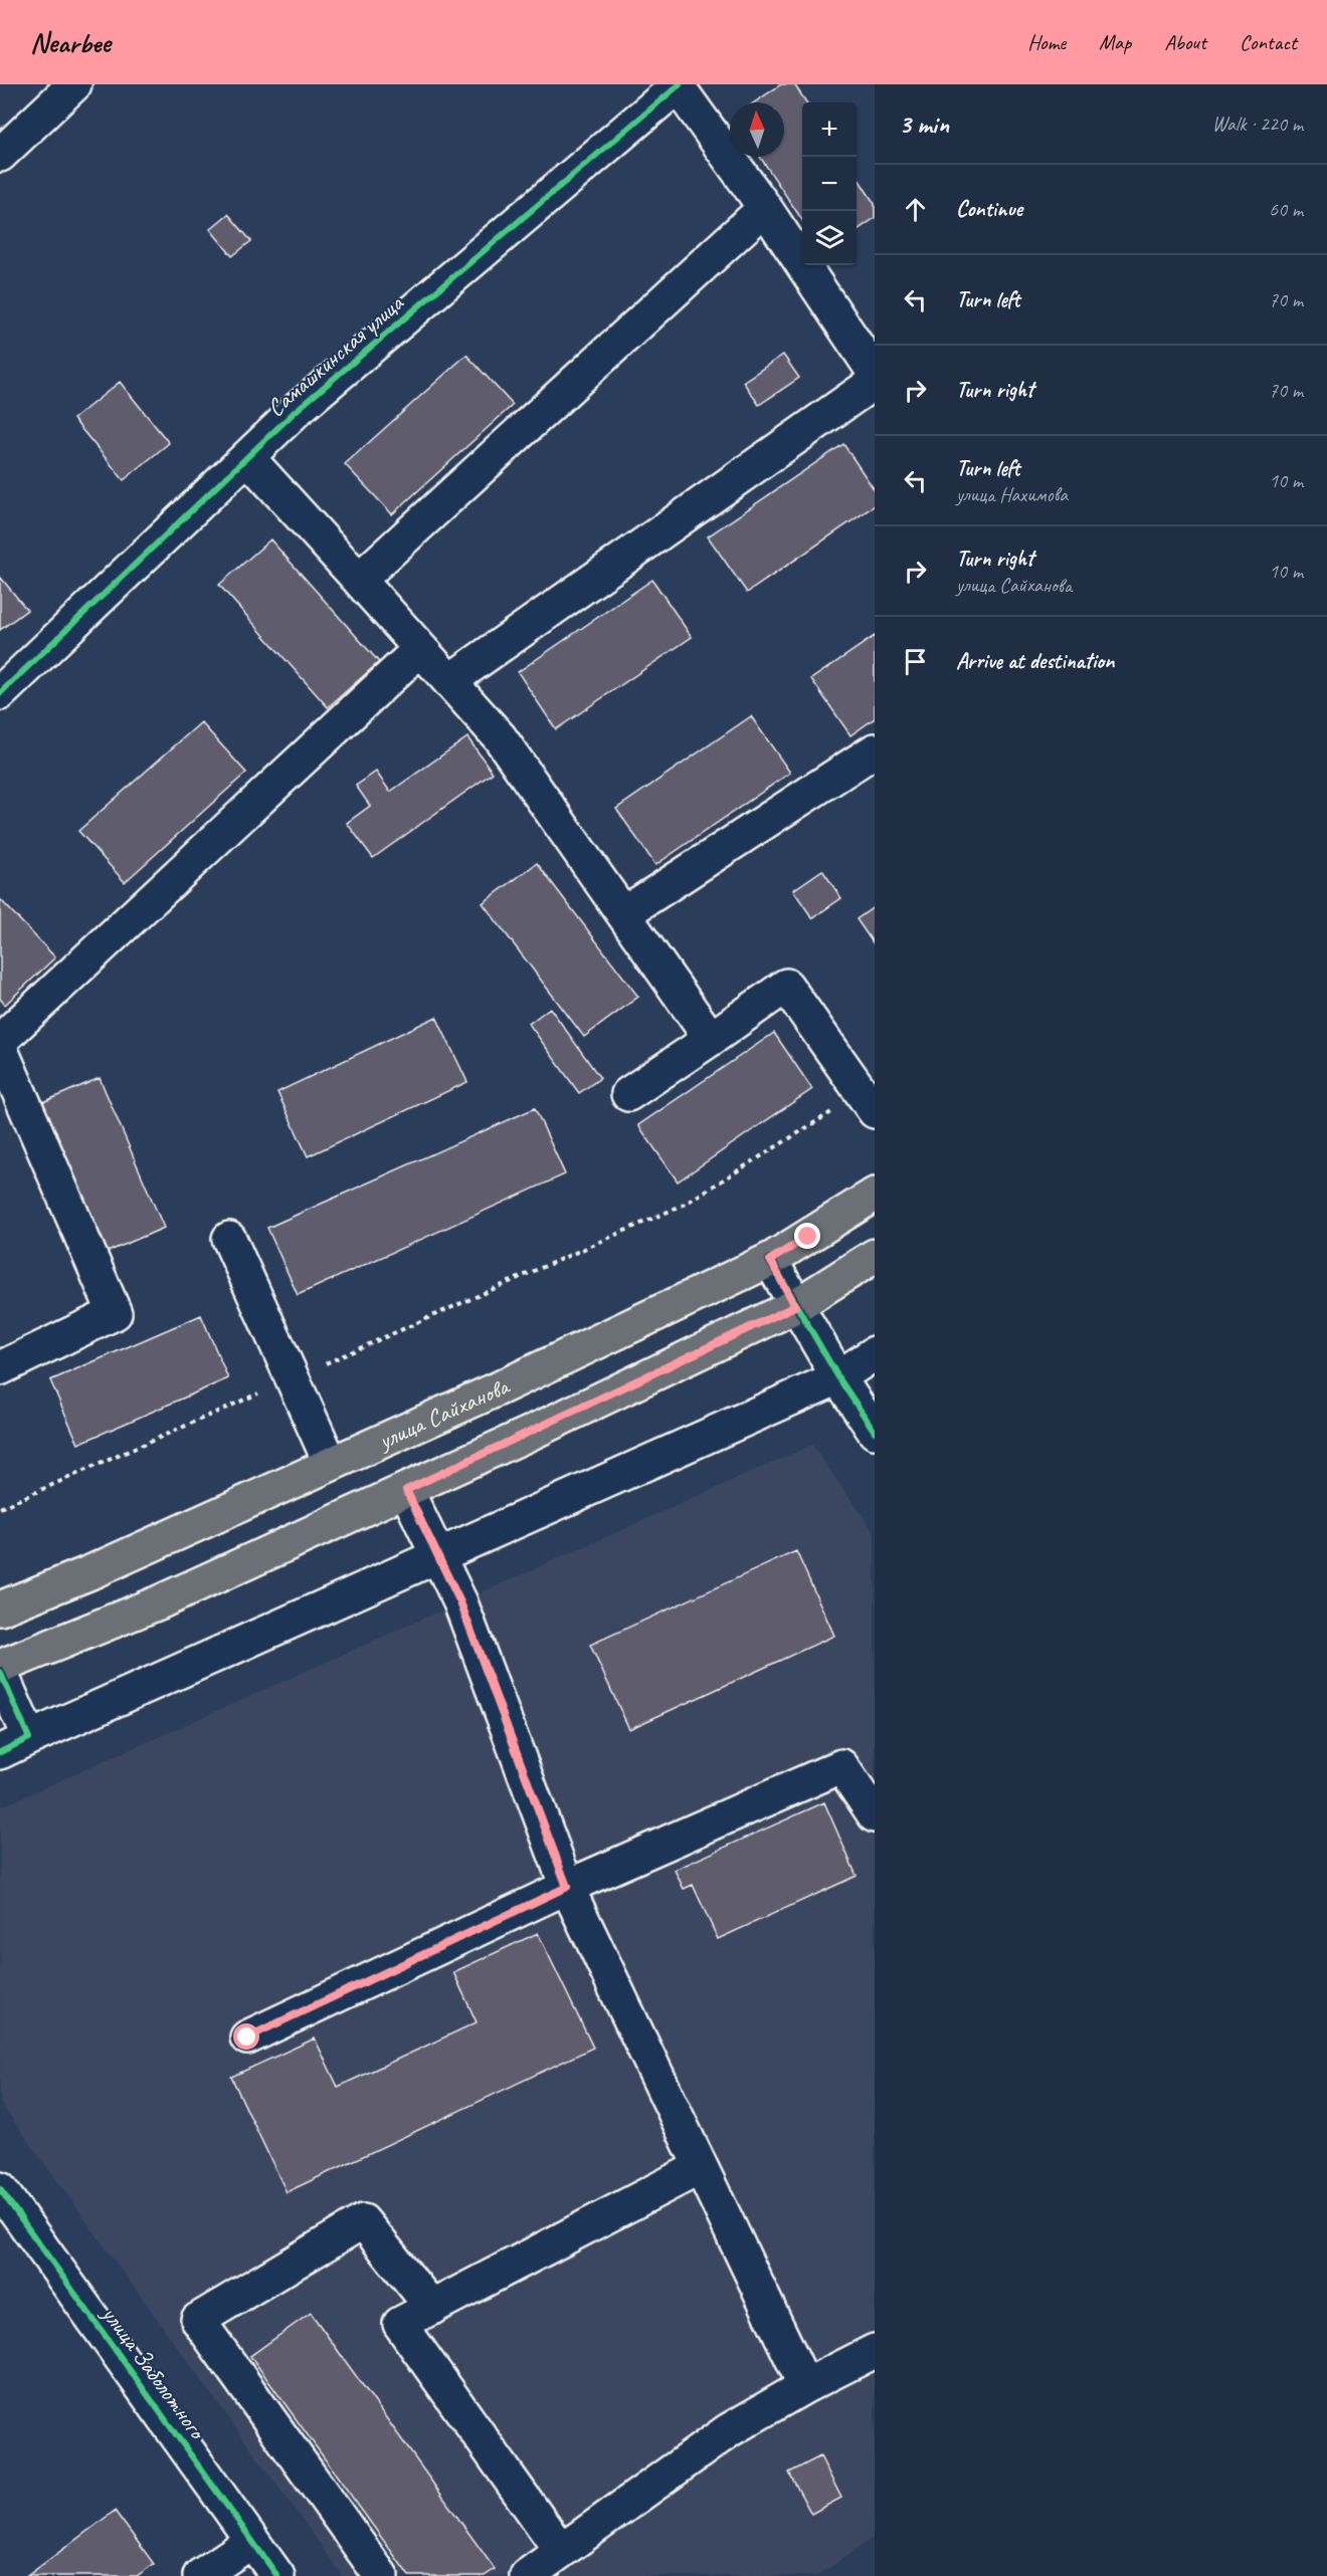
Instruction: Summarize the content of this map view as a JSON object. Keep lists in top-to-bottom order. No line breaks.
{"streets":{"main road":["улица Сайханова"],"street":["Самашкинская улица","улица Заболотного"]},"north":"top","page":{"header":"Nearbee","nav":["Home","Map","About","Contact"],"heading":["3 min","Walk · 220 m"],"map_buttons":["+","−"],"list":[["Continue","60 m"],["Turn left","70 m"],["Turn right","70 m"],["Turn left","улица Нахимова","10 m"],["Turn right","улица Сайханова","10 m"],"Arrive at destination"]}}
